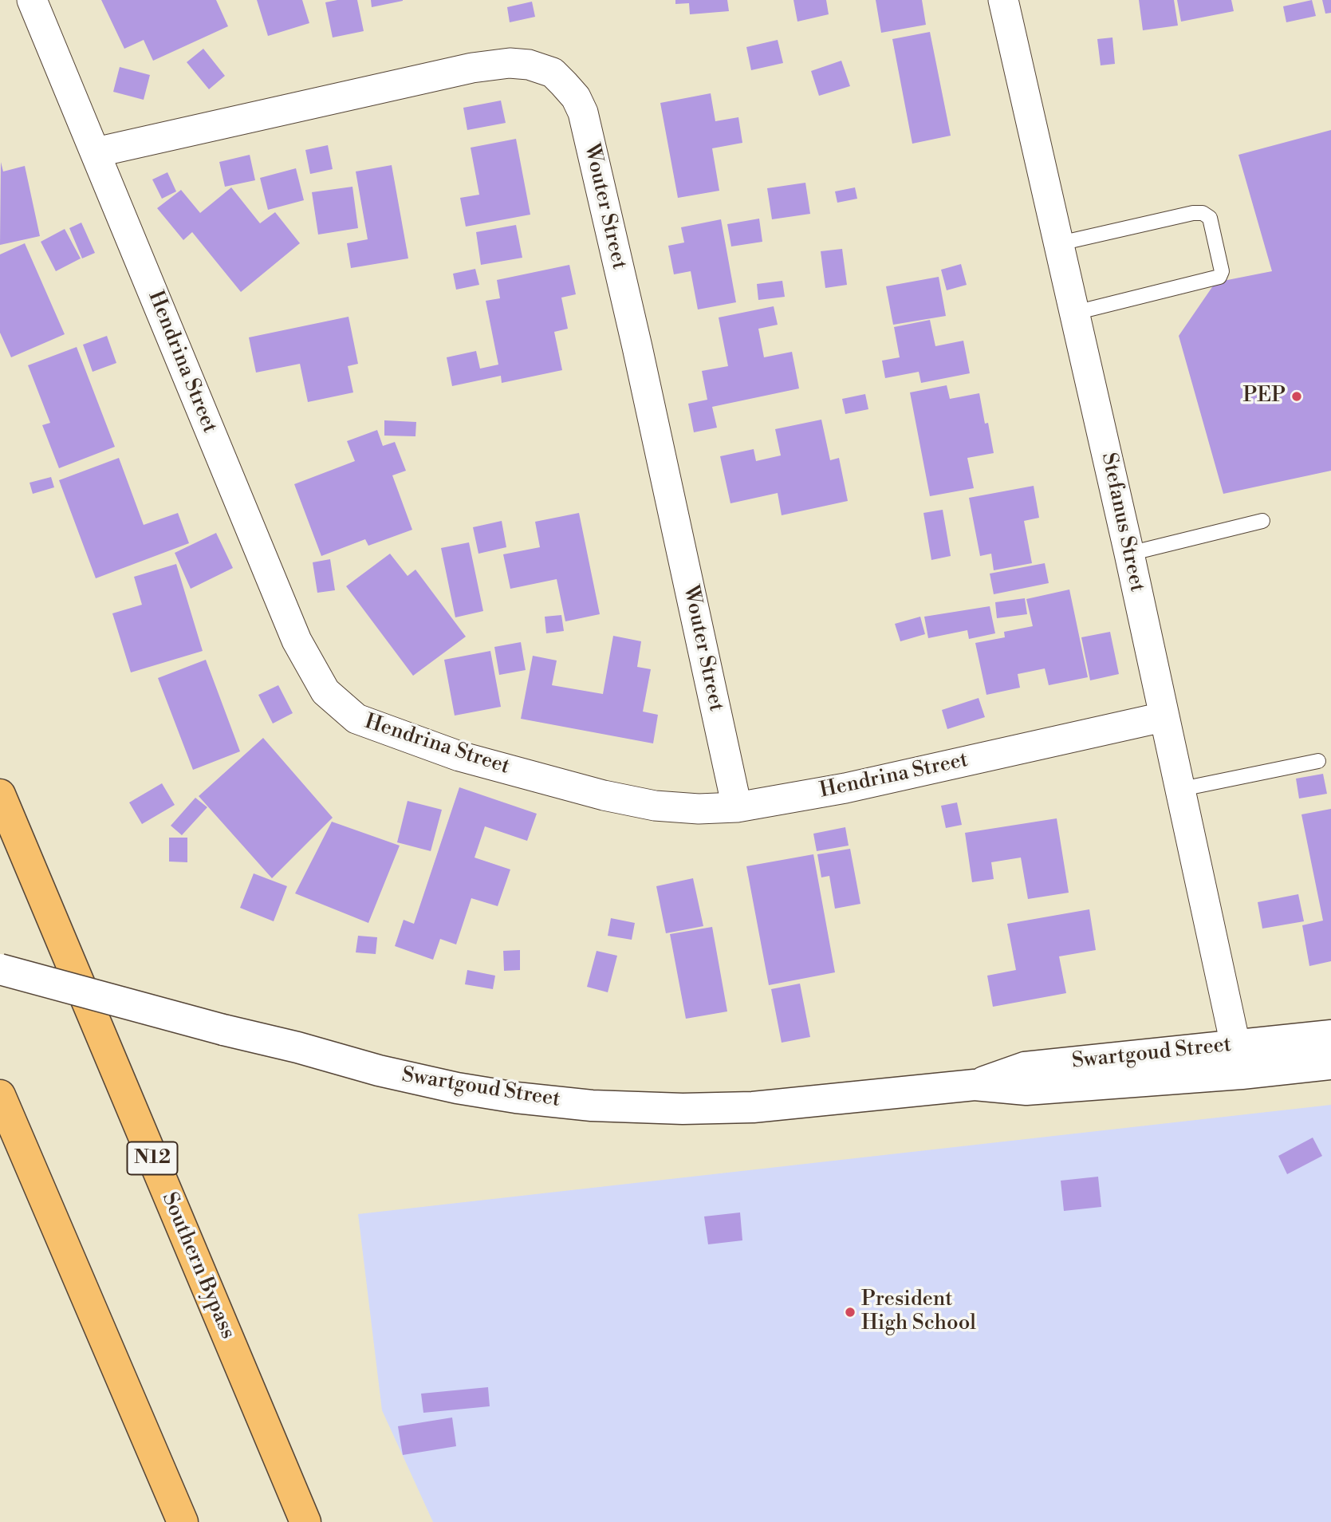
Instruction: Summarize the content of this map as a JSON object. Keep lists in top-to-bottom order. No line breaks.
{"streets":{"highway":["N12","Southern Bypass"],"street":["Wouter Street","Hendrina Street","Stefanus Street","Swartgoud Street"]},"crossings":[["Wouter Street","Hendrina Street"],["Hendrina Street","Stefanus Street"],["Stefanus Street","Swartgoud Street"]],"places":["PEP","President High School"]}
